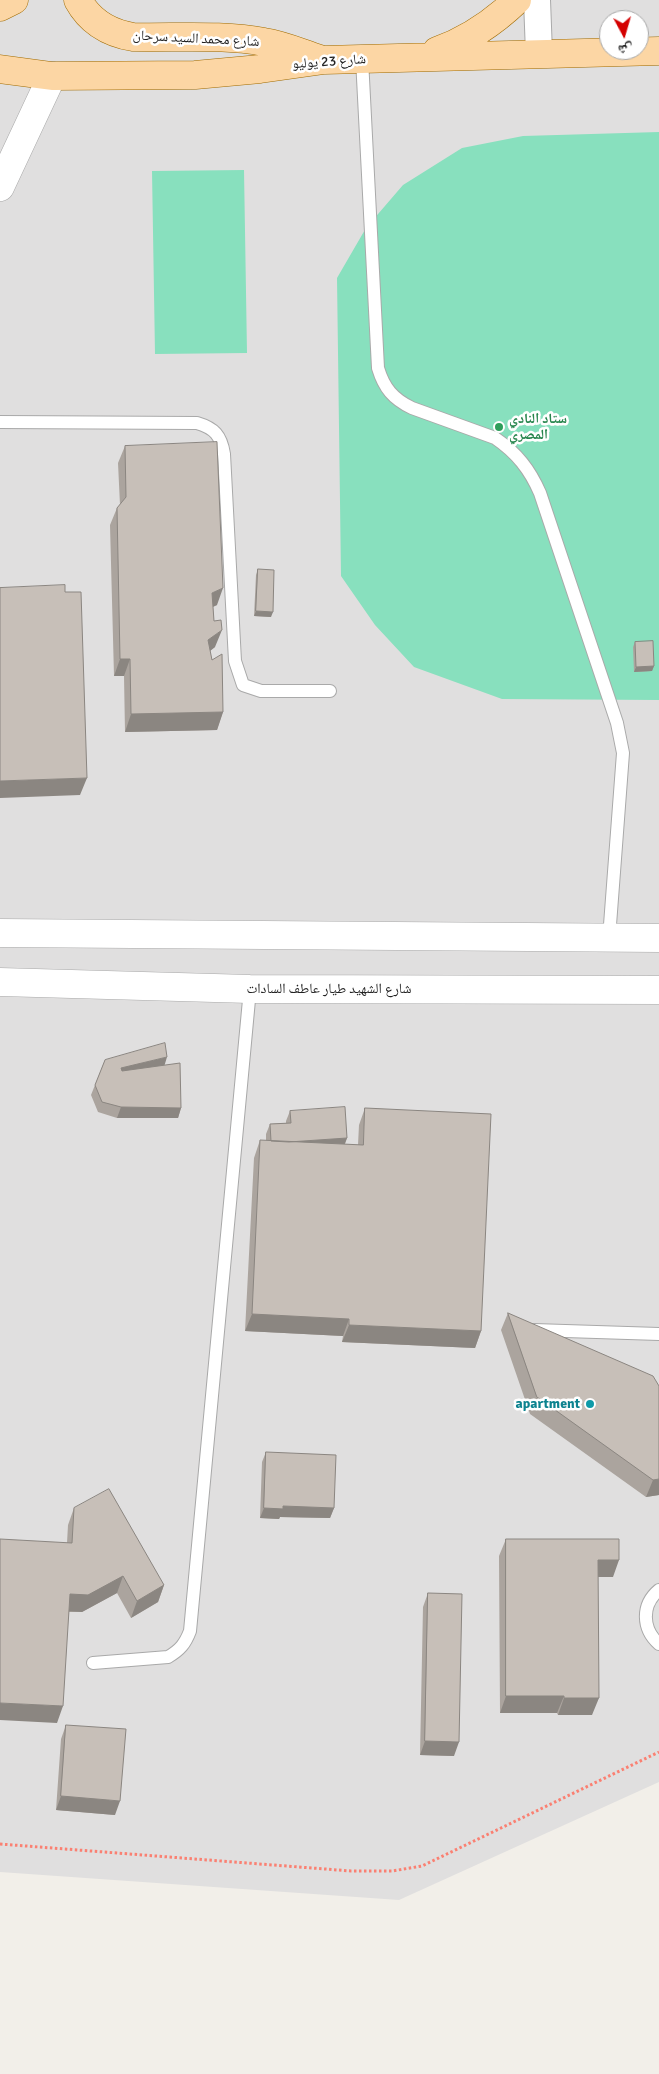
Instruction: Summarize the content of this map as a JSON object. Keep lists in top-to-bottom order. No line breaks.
{"streets":{"main road":["شارع محمد السيد سرحان","شارع 23 يوليو"],"street":["شارع الشهيد طيار عاطف السادات"]},"crossings":[["شارع محمد السيد سرحان","شارع 23 يوليو"]],"places":["ستاد النادي المصري","apartment"],"north":"bottom"}
